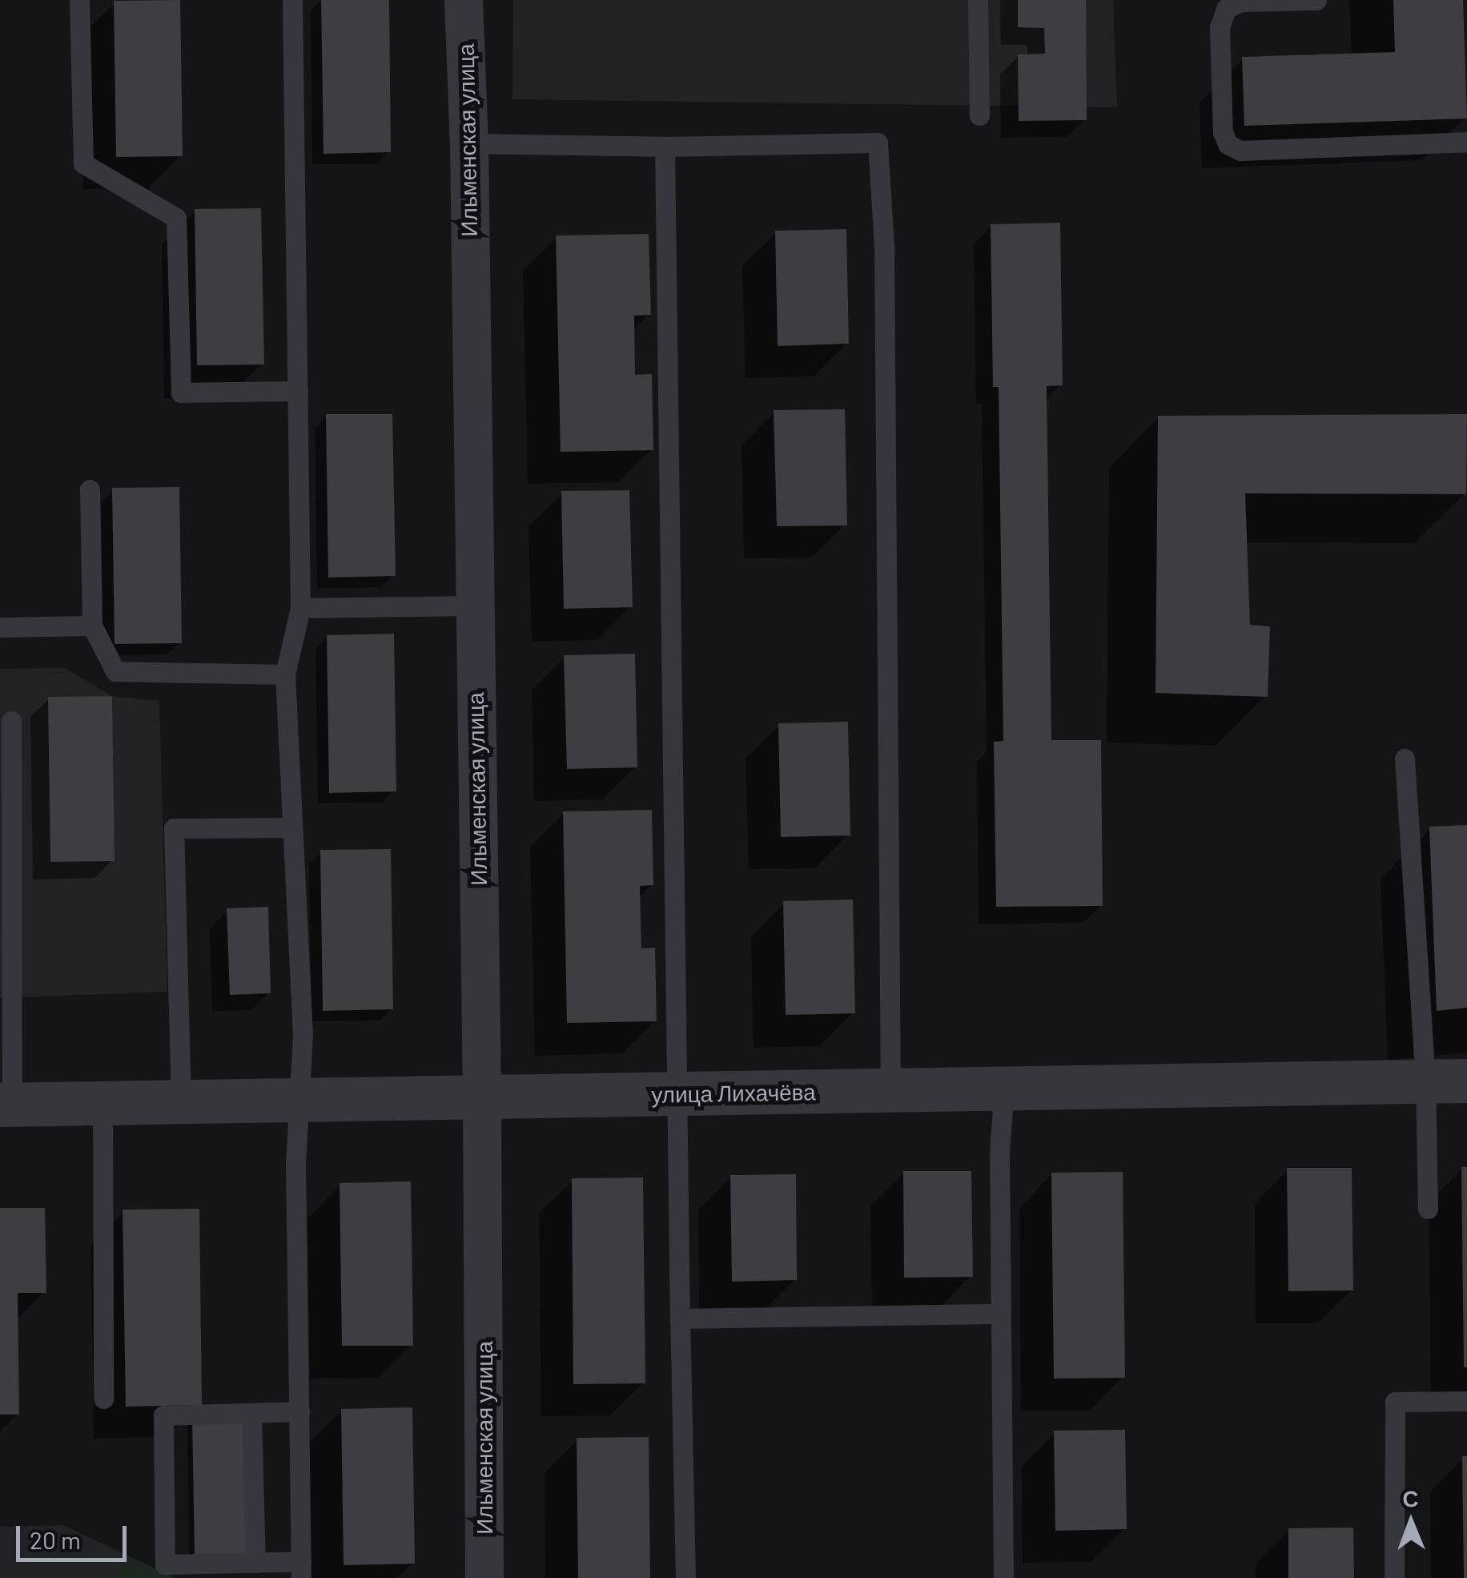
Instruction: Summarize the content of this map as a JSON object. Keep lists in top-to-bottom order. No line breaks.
{"streets":{"street":["Ильменская улица","улица Лихачёва"]},"crossings":[["Ильменская улица","улица Лихачёва"]],"scale_bar":"20 m","north":"top"}
